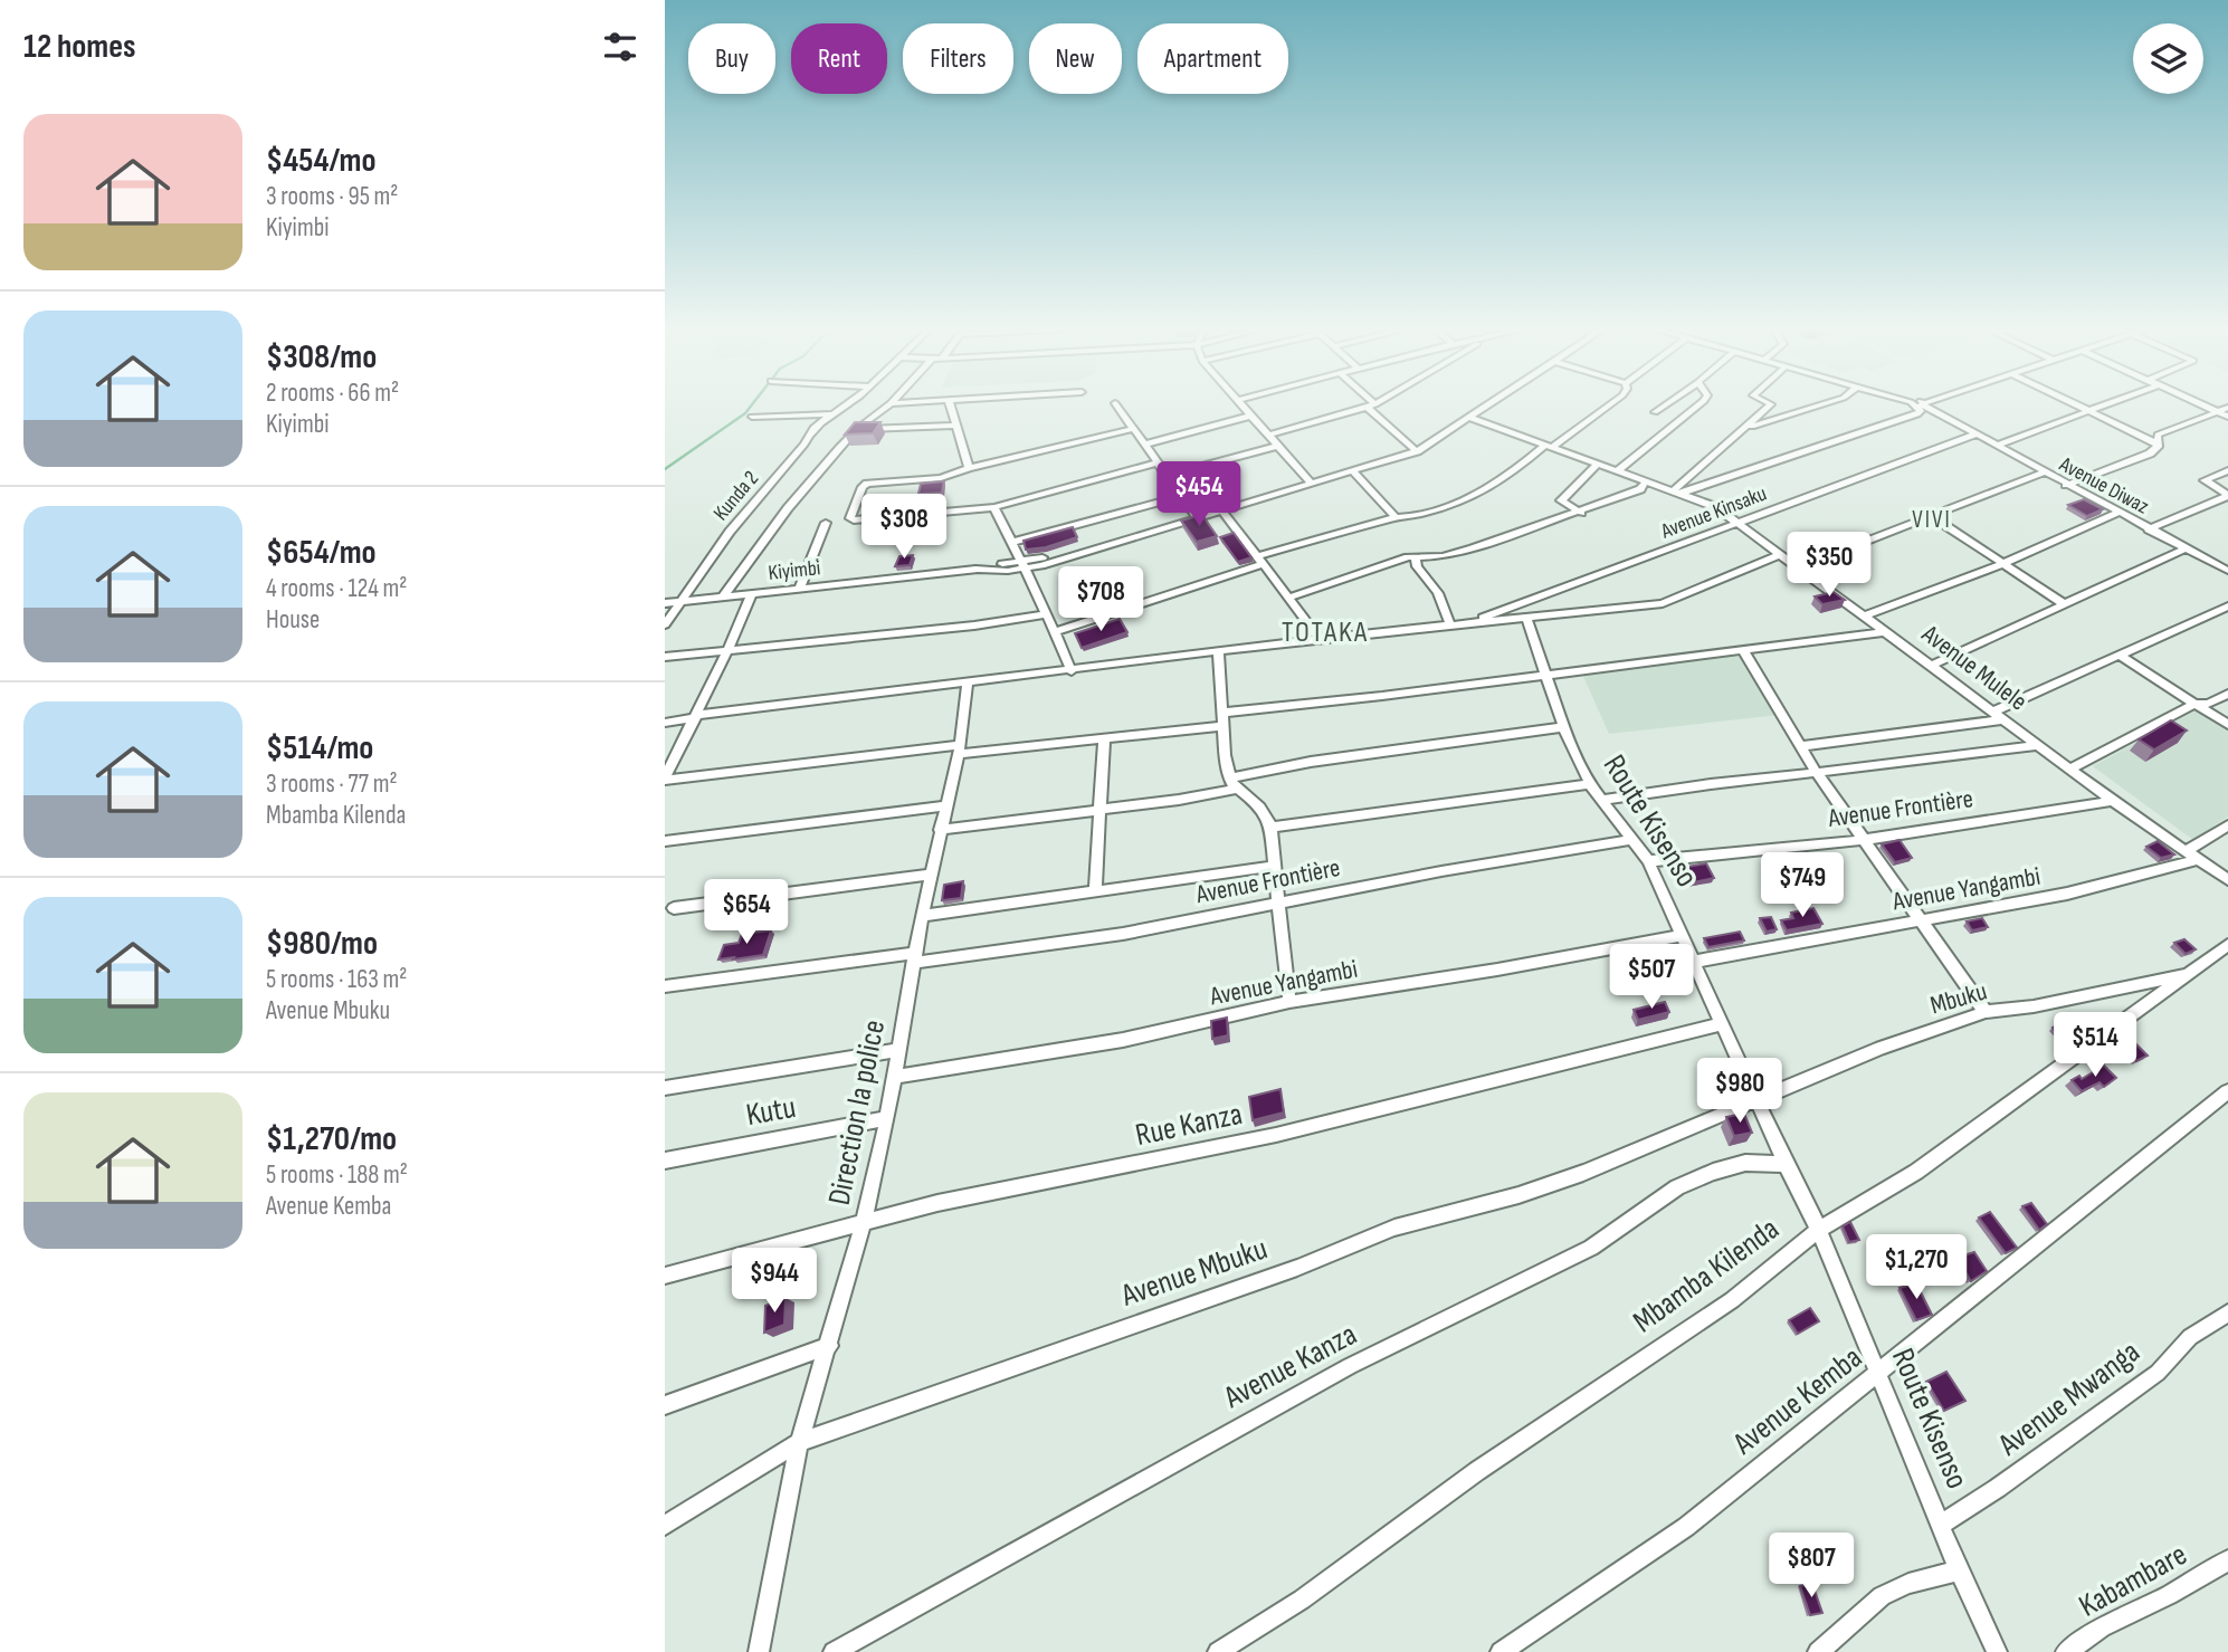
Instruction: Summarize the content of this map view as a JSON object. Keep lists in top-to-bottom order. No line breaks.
{"streets":{"street":["Avenue Diwaz","Kunda 2","Avenue Kinsaku","Kiyimbi","Avenue Mulele","Avenue Frontière","Route Kisenso","Avenue Yangambi","Mbuku","Kutu","Direction la police","Rue Kanza","Avenue Mbuku","Mbamba Kilenda","Avenue Kanza","Avenue Mwanga","Avenue Kemba","Kabambare"]},"crossings":[["Avenue Diwaz","Avenue Kinsaku"],["Kunda 2","Kiyimbi"],["Avenue Kinsaku","Avenue Mulele"],["Avenue Mulele","Avenue Frontière"],["Avenue Mulele","Avenue Yangambi"],["Avenue Frontière","Route Kisenso"],["Avenue Frontière","Direction la police"],["Route Kisenso","Avenue Yangambi"],["Route Kisenso","Mbuku"],["Route Kisenso","Rue Kanza"],["Route Kisenso","Avenue Mbuku"],["Route Kisenso","Mbamba Kilenda"],["Route Kisenso","Avenue Kanza"],["Route Kisenso","Avenue Mwanga"],["Route Kisenso","Avenue Kemba"],["Avenue Yangambi","Direction la police"],["Mbuku","Avenue Mbuku"],["Mbuku","Mbamba Kilenda"],["Kutu","Direction la police"],["Direction la police","Rue Kanza"],["Direction la police","Avenue Mbuku"]],"districts":["VIVI","TOTAKA"],"page":{"heading":"12 homes","chip":["Buy","Rent","Filters","New","Apartment"],"list":[{"name":"$454/mo","note":"3 rooms · 95 m² · Kiyimbi"},{"name":"$308/mo","note":"2 rooms · 66 m² · Kiyimbi"},{"name":"$654/mo","note":"4 rooms · 124 m² · House"},{"name":"$514/mo","note":"3 rooms · 77 m² · Mbamba Kilenda"},{"name":"$980/mo","note":"5 rooms · 163 m² · Avenue Mbuku"},{"name":"$1,270/mo","note":"5 rooms · 188 m² · Avenue Kemba"}],"price":["$454","$308","$350","$708","$749","$654","$507","$514","$980","$1,270","$944","$807"]}}
